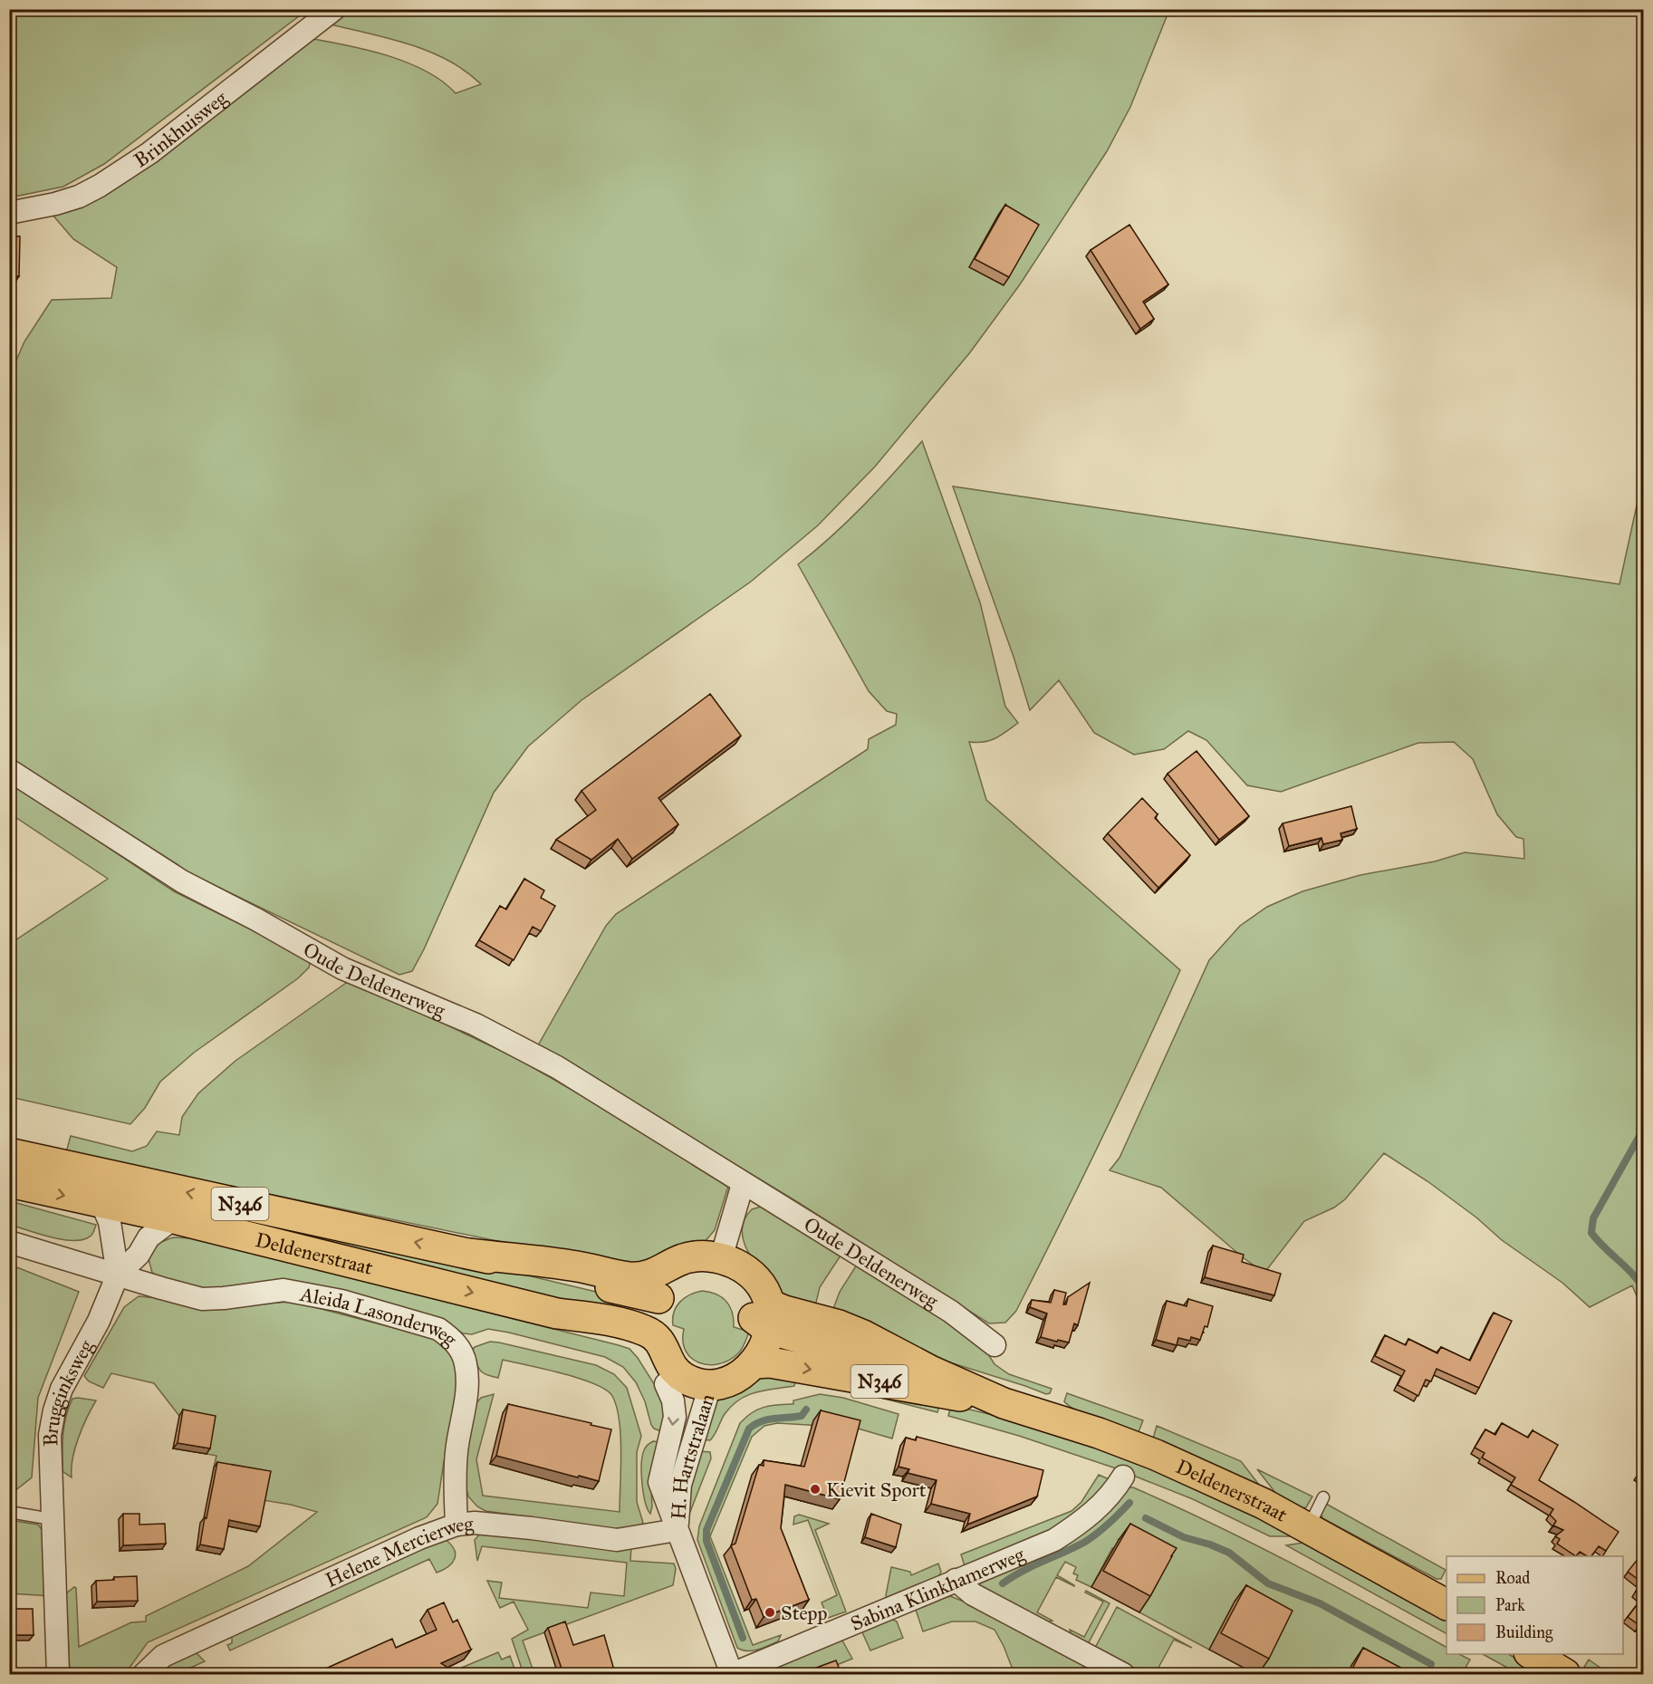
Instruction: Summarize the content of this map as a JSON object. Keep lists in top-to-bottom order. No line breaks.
{"streets":{"main road":["N346","Deldenerstraat"],"street":["Brinkhuisweg","Oude Deldenerweg","Aleida Lasonderweg","Brugginksweg","H. Hartstralaan","Helene Mercierweg","Sabina Klinkhamerweg"]},"crossings":[["Deldenerstraat","Brugginksweg"],["Aleida Lasonderweg","Brugginksweg"],["Aleida Lasonderweg","Helene Mercierweg"],["H. Hartstralaan","Helene Mercierweg"],["H. Hartstralaan","Sabina Klinkhamerweg"]],"places":["Kievit Sport","Stepp"],"legend":["Road","Park","Building"]}
